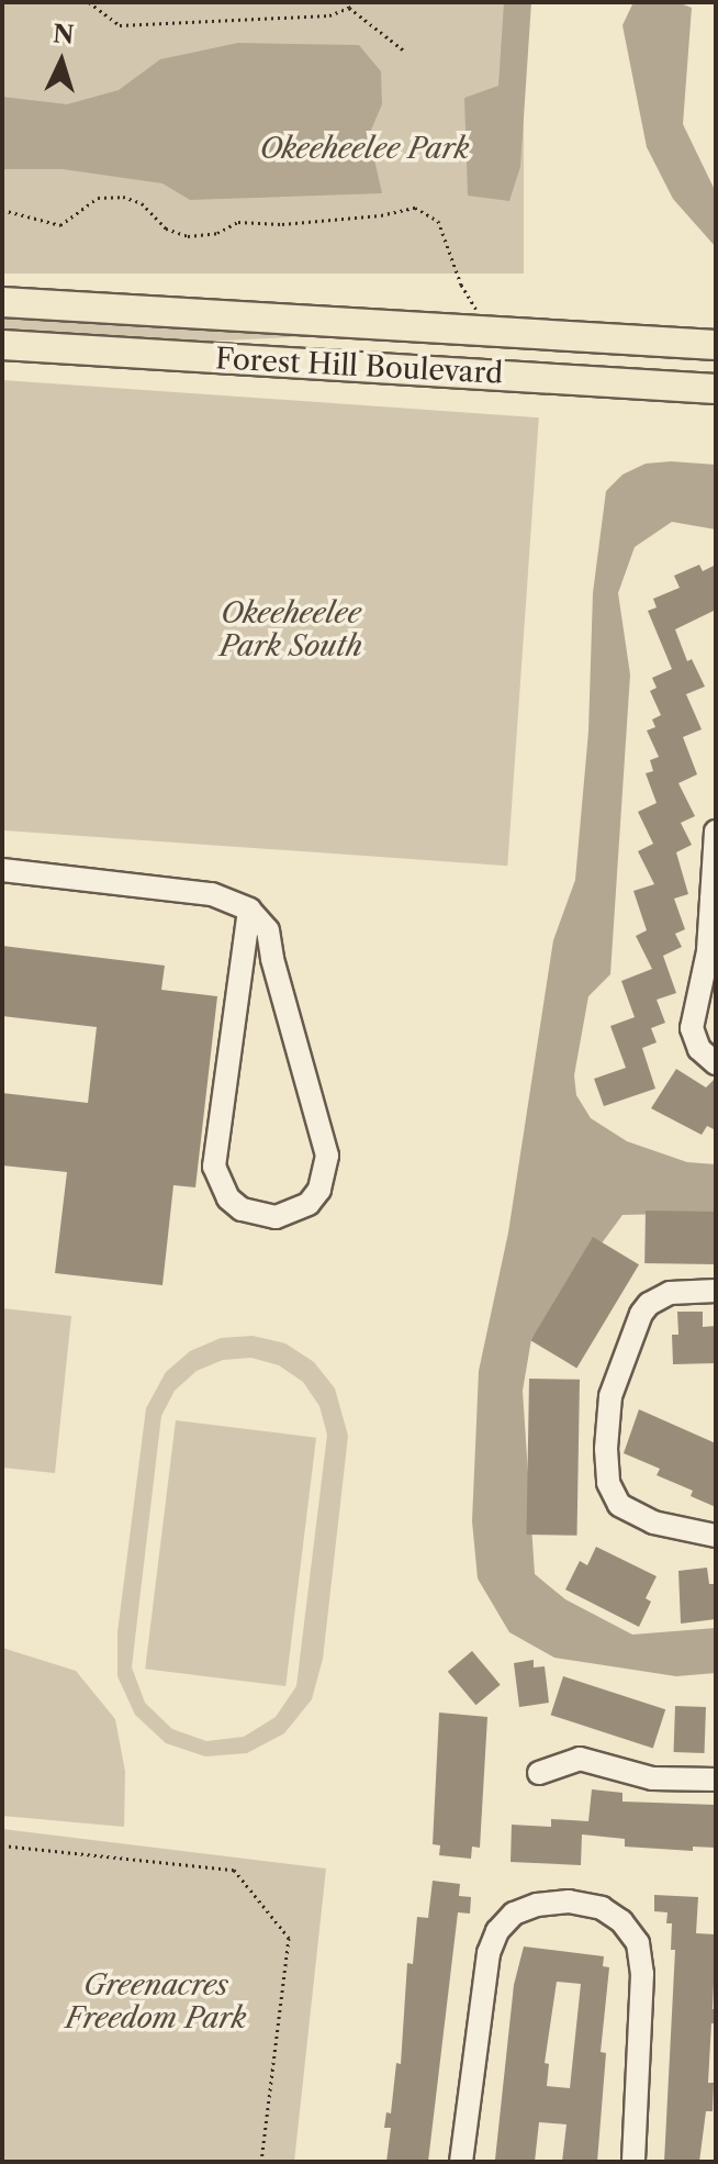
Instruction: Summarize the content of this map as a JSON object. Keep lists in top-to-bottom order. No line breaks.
{"streets":{"main road":["Forest Hill Boulevard"]},"parks":["Okeeheelee Park","Okeeheelee Park South","Greenacres Freedom Park"],"north":"top"}
